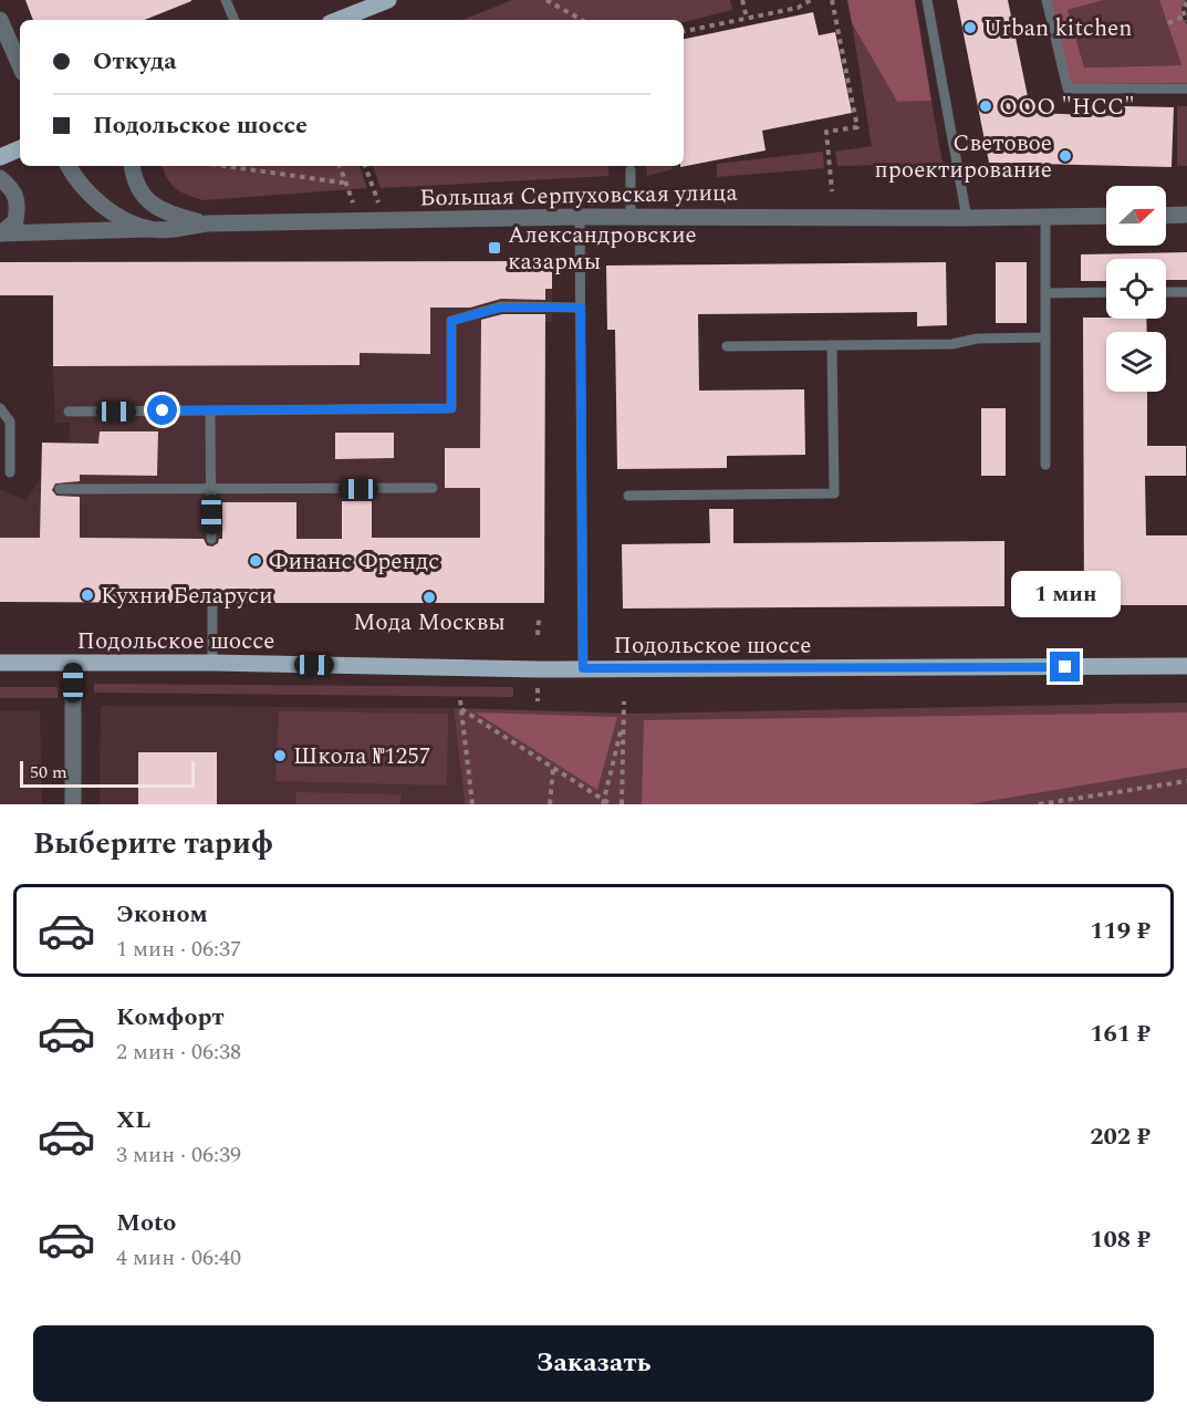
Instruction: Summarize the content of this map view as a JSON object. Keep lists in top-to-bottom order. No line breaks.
{"streets":{"main road":["Подольское шоссе"],"street":["Большая Серпуховская улица"]},"places":{"other":["Urban kitchen","ООО \"НСС\"","Световое проектирование","Финанс Френдс","Кухни Беларуси","Мода Москвы","Школа №1257"],"transit":["Александровские казармы"]},"scale_bar":"50 m","north":"right","page":{"banner":["Откуда","Подольское шоссе"],"bubble":"1 мин","scale":"50 m","heading":"Выберите тариф","list":[{"name":"Эконом","note":"1 мин · 06:37","value":"119 ₽"},{"name":"Комфорт","note":"2 мин · 06:38","value":"161 ₽"},{"name":"XL","note":"3 мин · 06:39","value":"202 ₽"},{"name":"Moto","note":"4 мин · 06:40","value":"108 ₽"}],"buttons":"Заказать"}}
